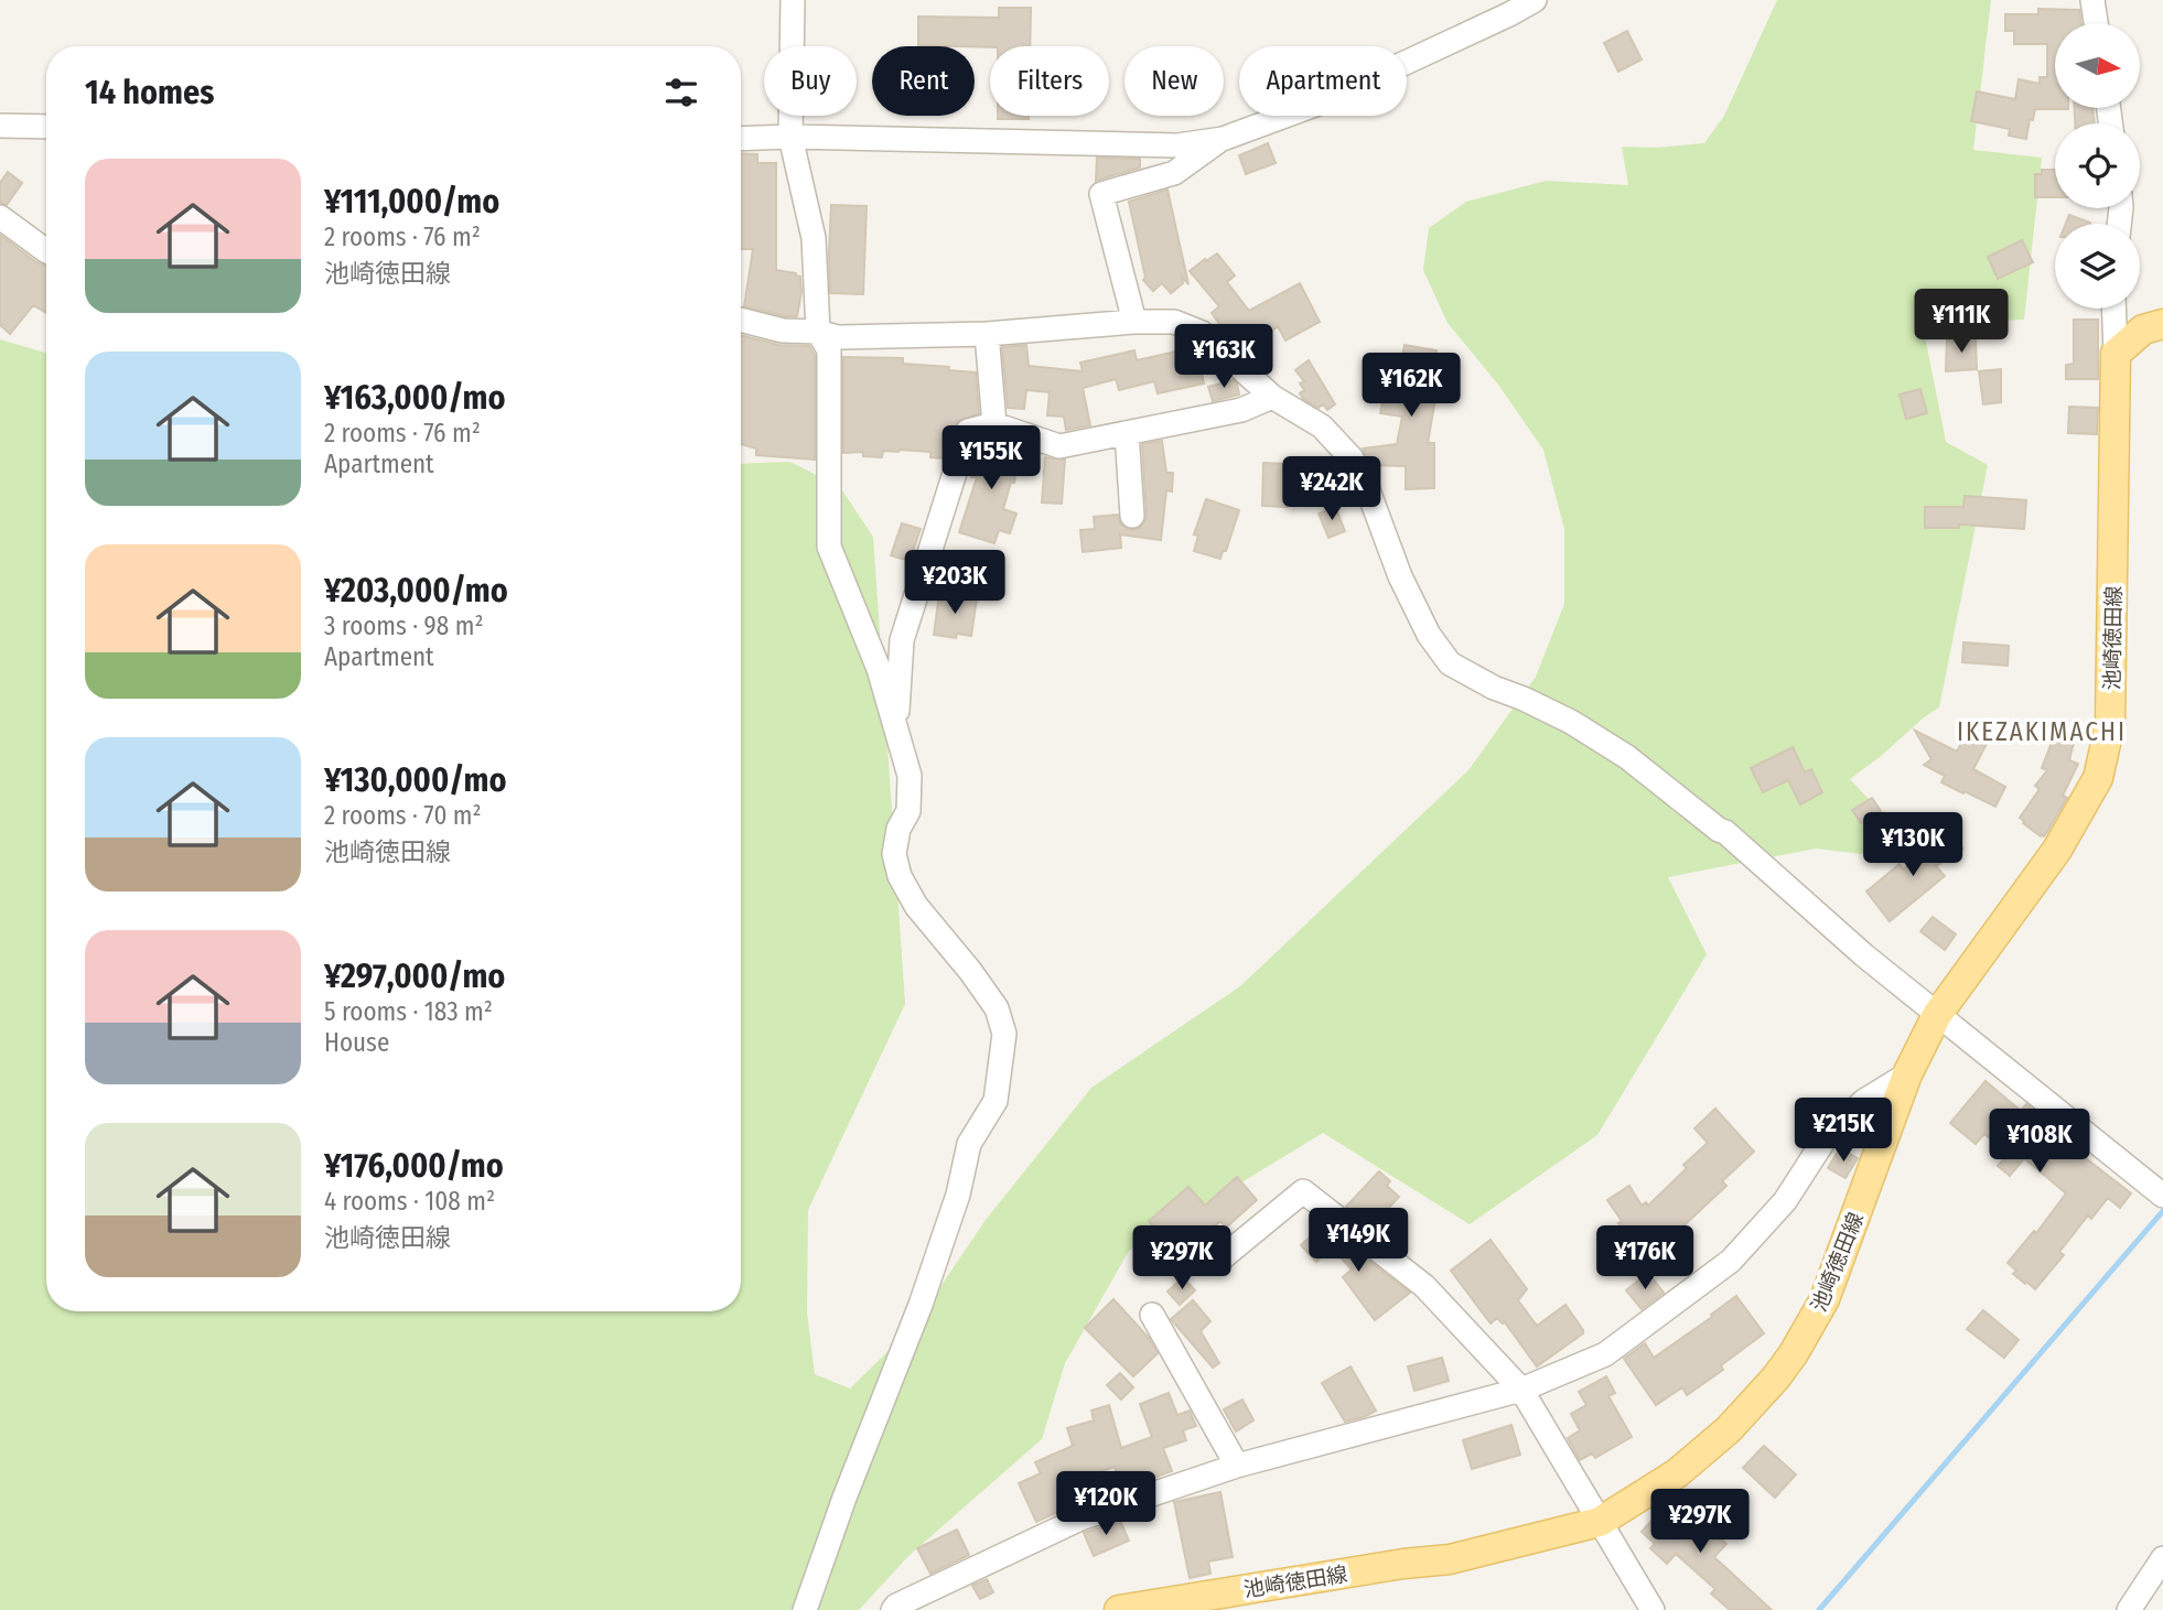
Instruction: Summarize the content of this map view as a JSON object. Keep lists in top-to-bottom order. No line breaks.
{"streets":{"main road":["池崎徳田線"]},"districts":["IKEZAKIMACHI"],"north":"right","page":{"chip":["Buy","Rent","Filters","New","Apartment"],"heading":"14 homes","list":[{"name":"¥111,000/mo","note":"2 rooms · 76 m² · 池崎徳田線"},{"name":"¥163,000/mo","note":"2 rooms · 76 m² · Apartment"},{"name":"¥203,000/mo","note":"3 rooms · 98 m² · Apartment"},{"name":"¥130,000/mo","note":"2 rooms · 70 m² · 池崎徳田線"},{"name":"¥297,000/mo","note":"5 rooms · 183 m² · House"},{"name":"¥176,000/mo","note":"4 rooms · 108 m² · 池崎徳田線"}],"price":["¥111K","¥163K","¥162K","¥155K","¥242K","¥203K","¥130K","¥215K","¥108K","¥149K","¥297K","¥176K","¥120K","¥297K"]}}
